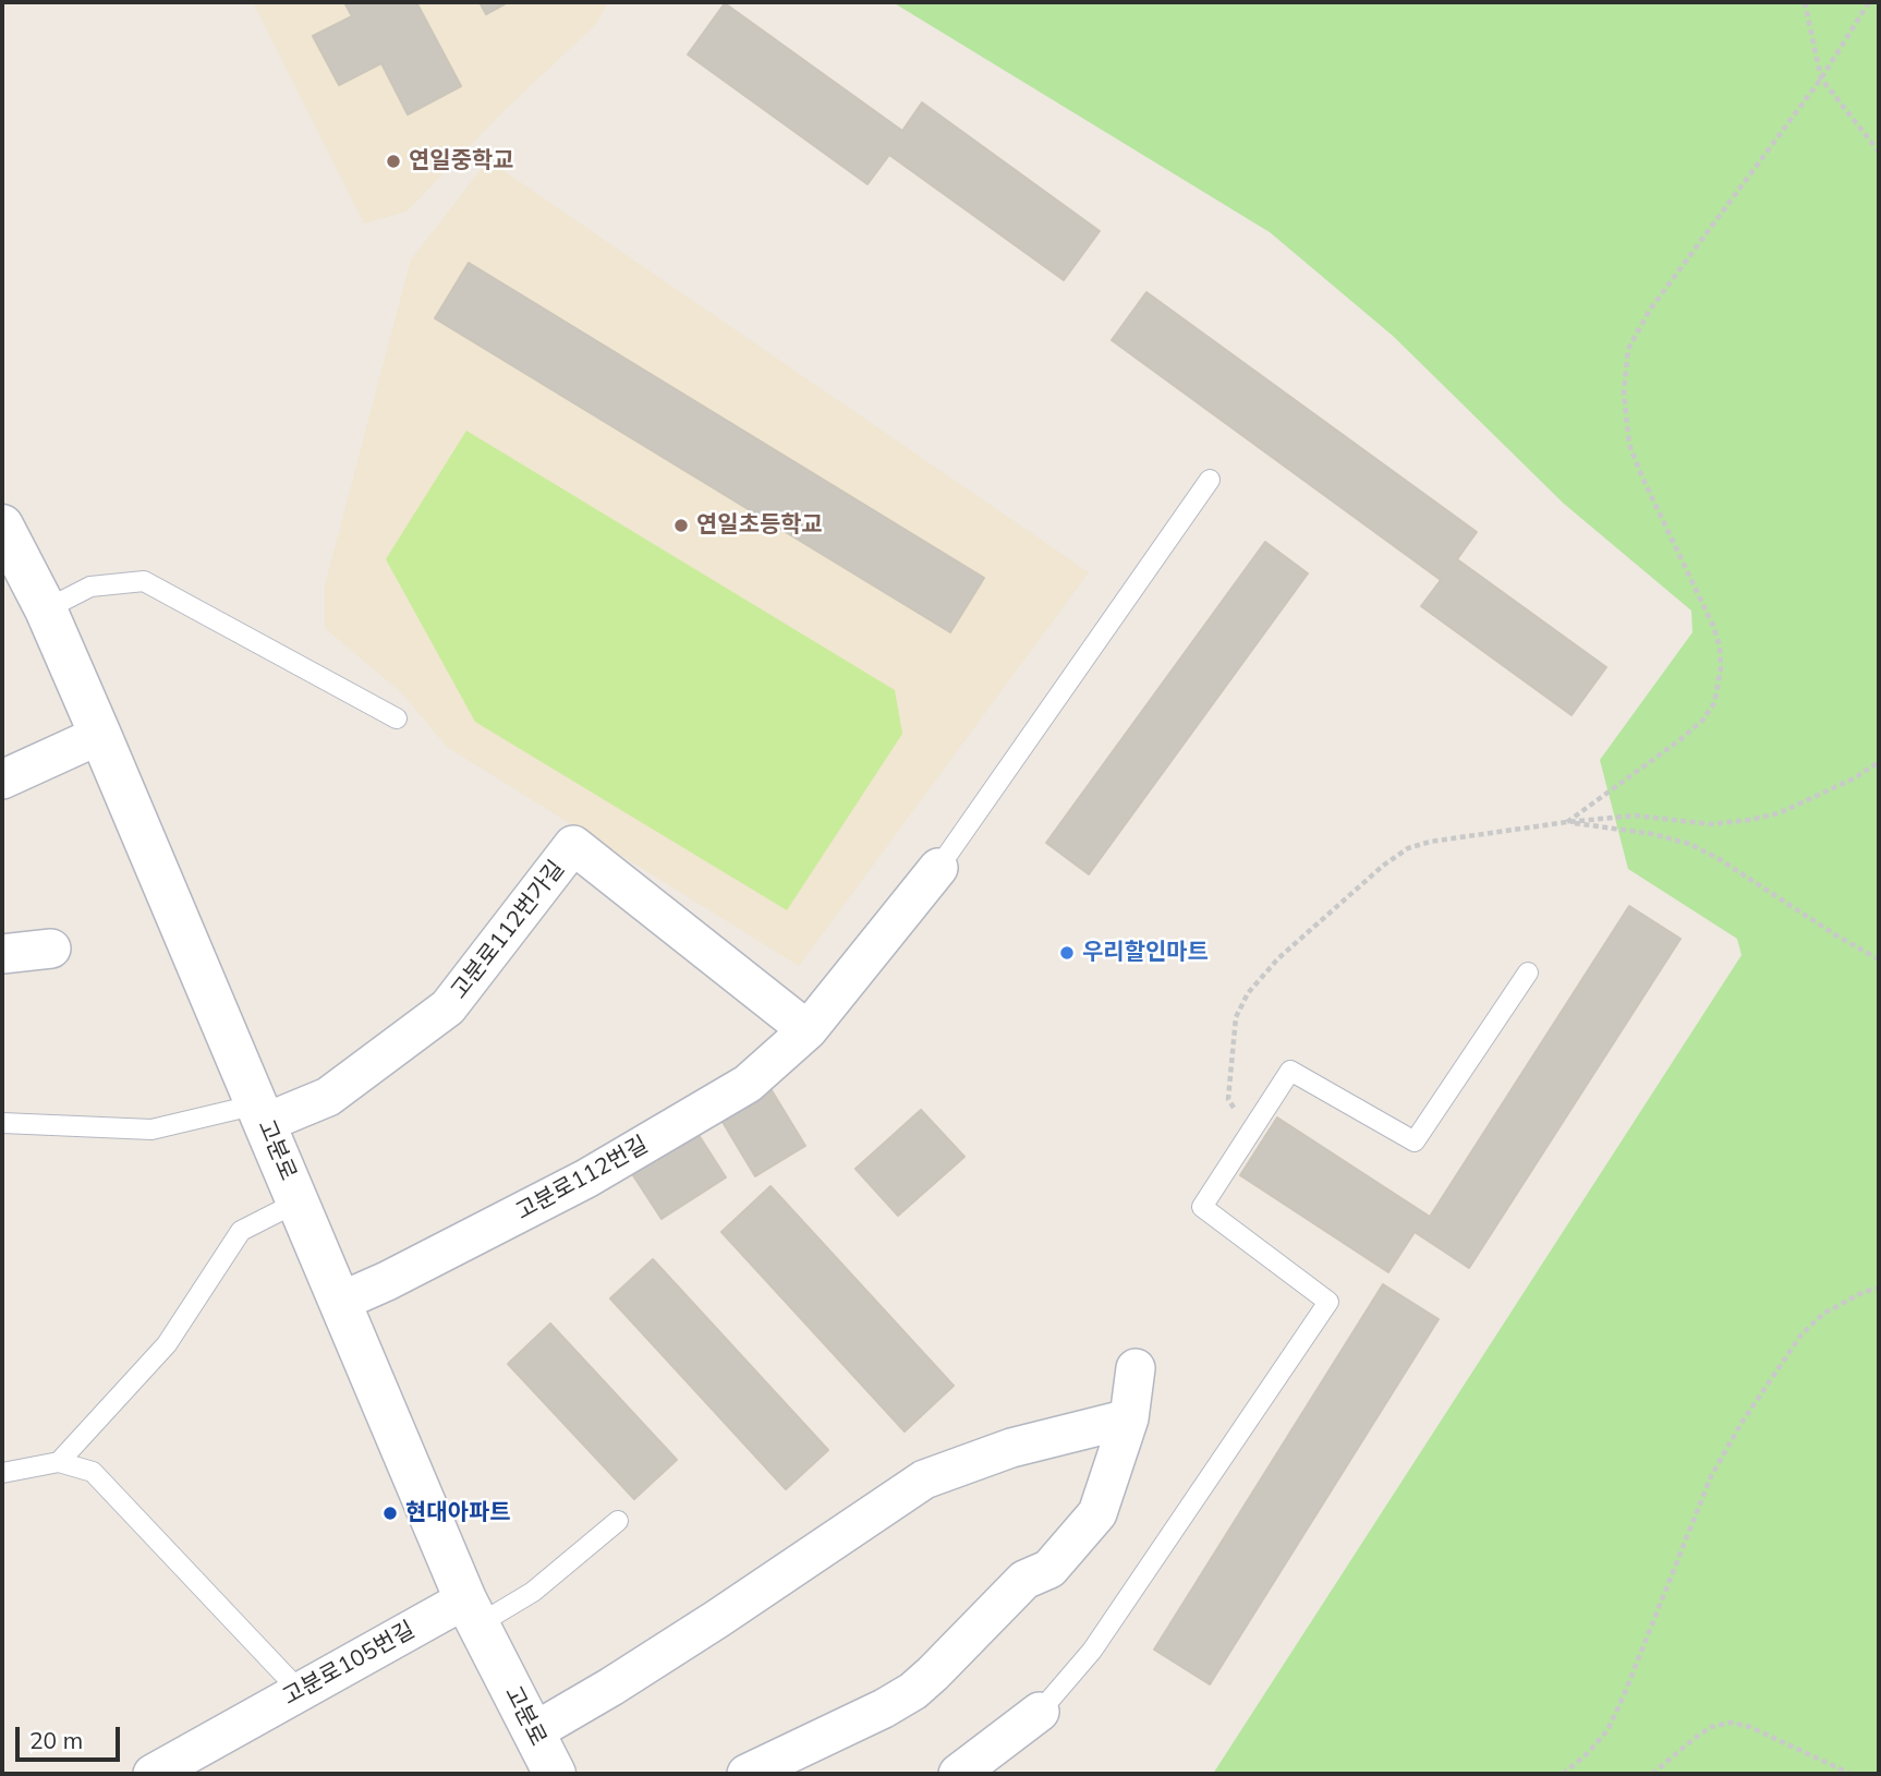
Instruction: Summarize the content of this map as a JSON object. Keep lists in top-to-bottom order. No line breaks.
{"streets":{"main road":["고분로"],"street":["고분로112번가길","고분로112번길","고분로105번길"]},"crossings":[["고분로112번가길","고분로"],["고분로112번가길","고분로112번길"],["고분로","고분로112번길"],["고분로","고분로105번길"]],"places":["연일중학교","연일초등학교","우리할인마트","현대아파트"],"scale_bar":"20 m"}
